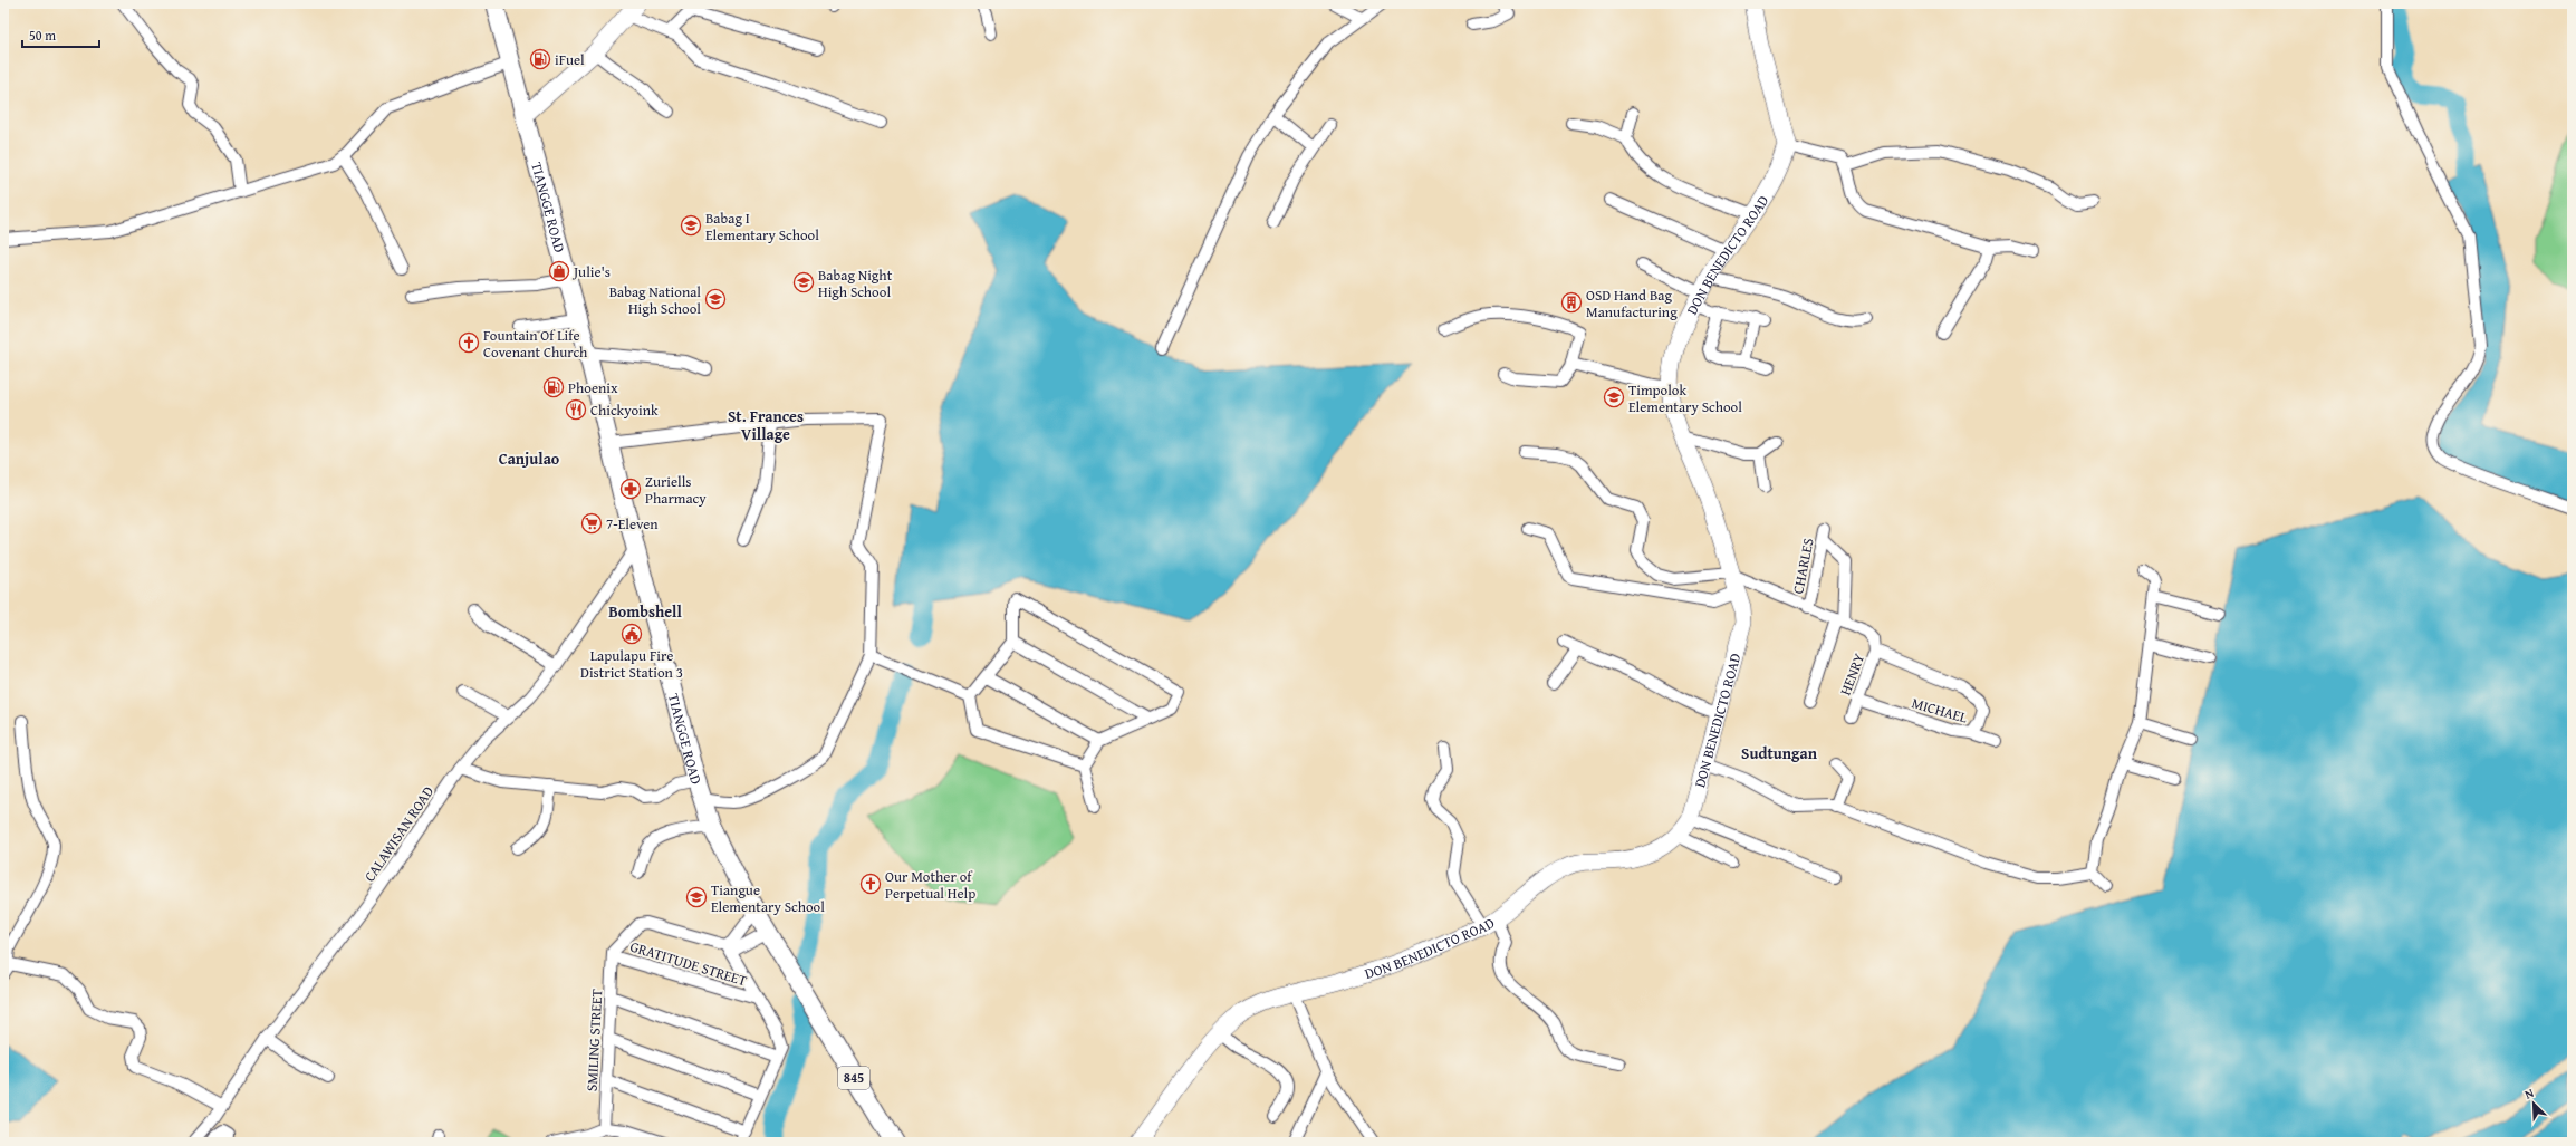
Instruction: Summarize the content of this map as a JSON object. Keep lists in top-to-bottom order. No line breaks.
{"streets":{"main road":["TIANGGE ROAD","845"],"street":["DON BENEDICTO ROAD","CHARLES","HENRY","MICHAEL","CALAWISAN ROAD","GRATITUDE STREET","SMILING STREET"]},"crossings":[["TIANGGE ROAD","CALAWISAN ROAD"],["CHARLES","HENRY"],["HENRY","MICHAEL"],["GRATITUDE STREET","SMILING STREET"]],"districts":["St. Frances Village","Canjulao","Bombshell","Sudtungan"],"places":{"fuel station":["iFuel","Phoenix"],"school or university":["Babag I Elementary School","Babag Night High School","Babag National High School","Timpolok Elementary School","Tiangue Elementary School"],"shop":["Julie's"],"building":["OSD Hand Bag Manufacturing"],"church":["Fountain Of Life Covenant Church","Our Mother of Perpetual Help"],"restaurant":["Chickyoink"],"pharmacy":["Zuriells Pharmacy"],"supermarket":["7-Eleven"],"public building":["Lapulapu Fire District Station 3"]},"scale_bar":"50 m","north":"top left"}
